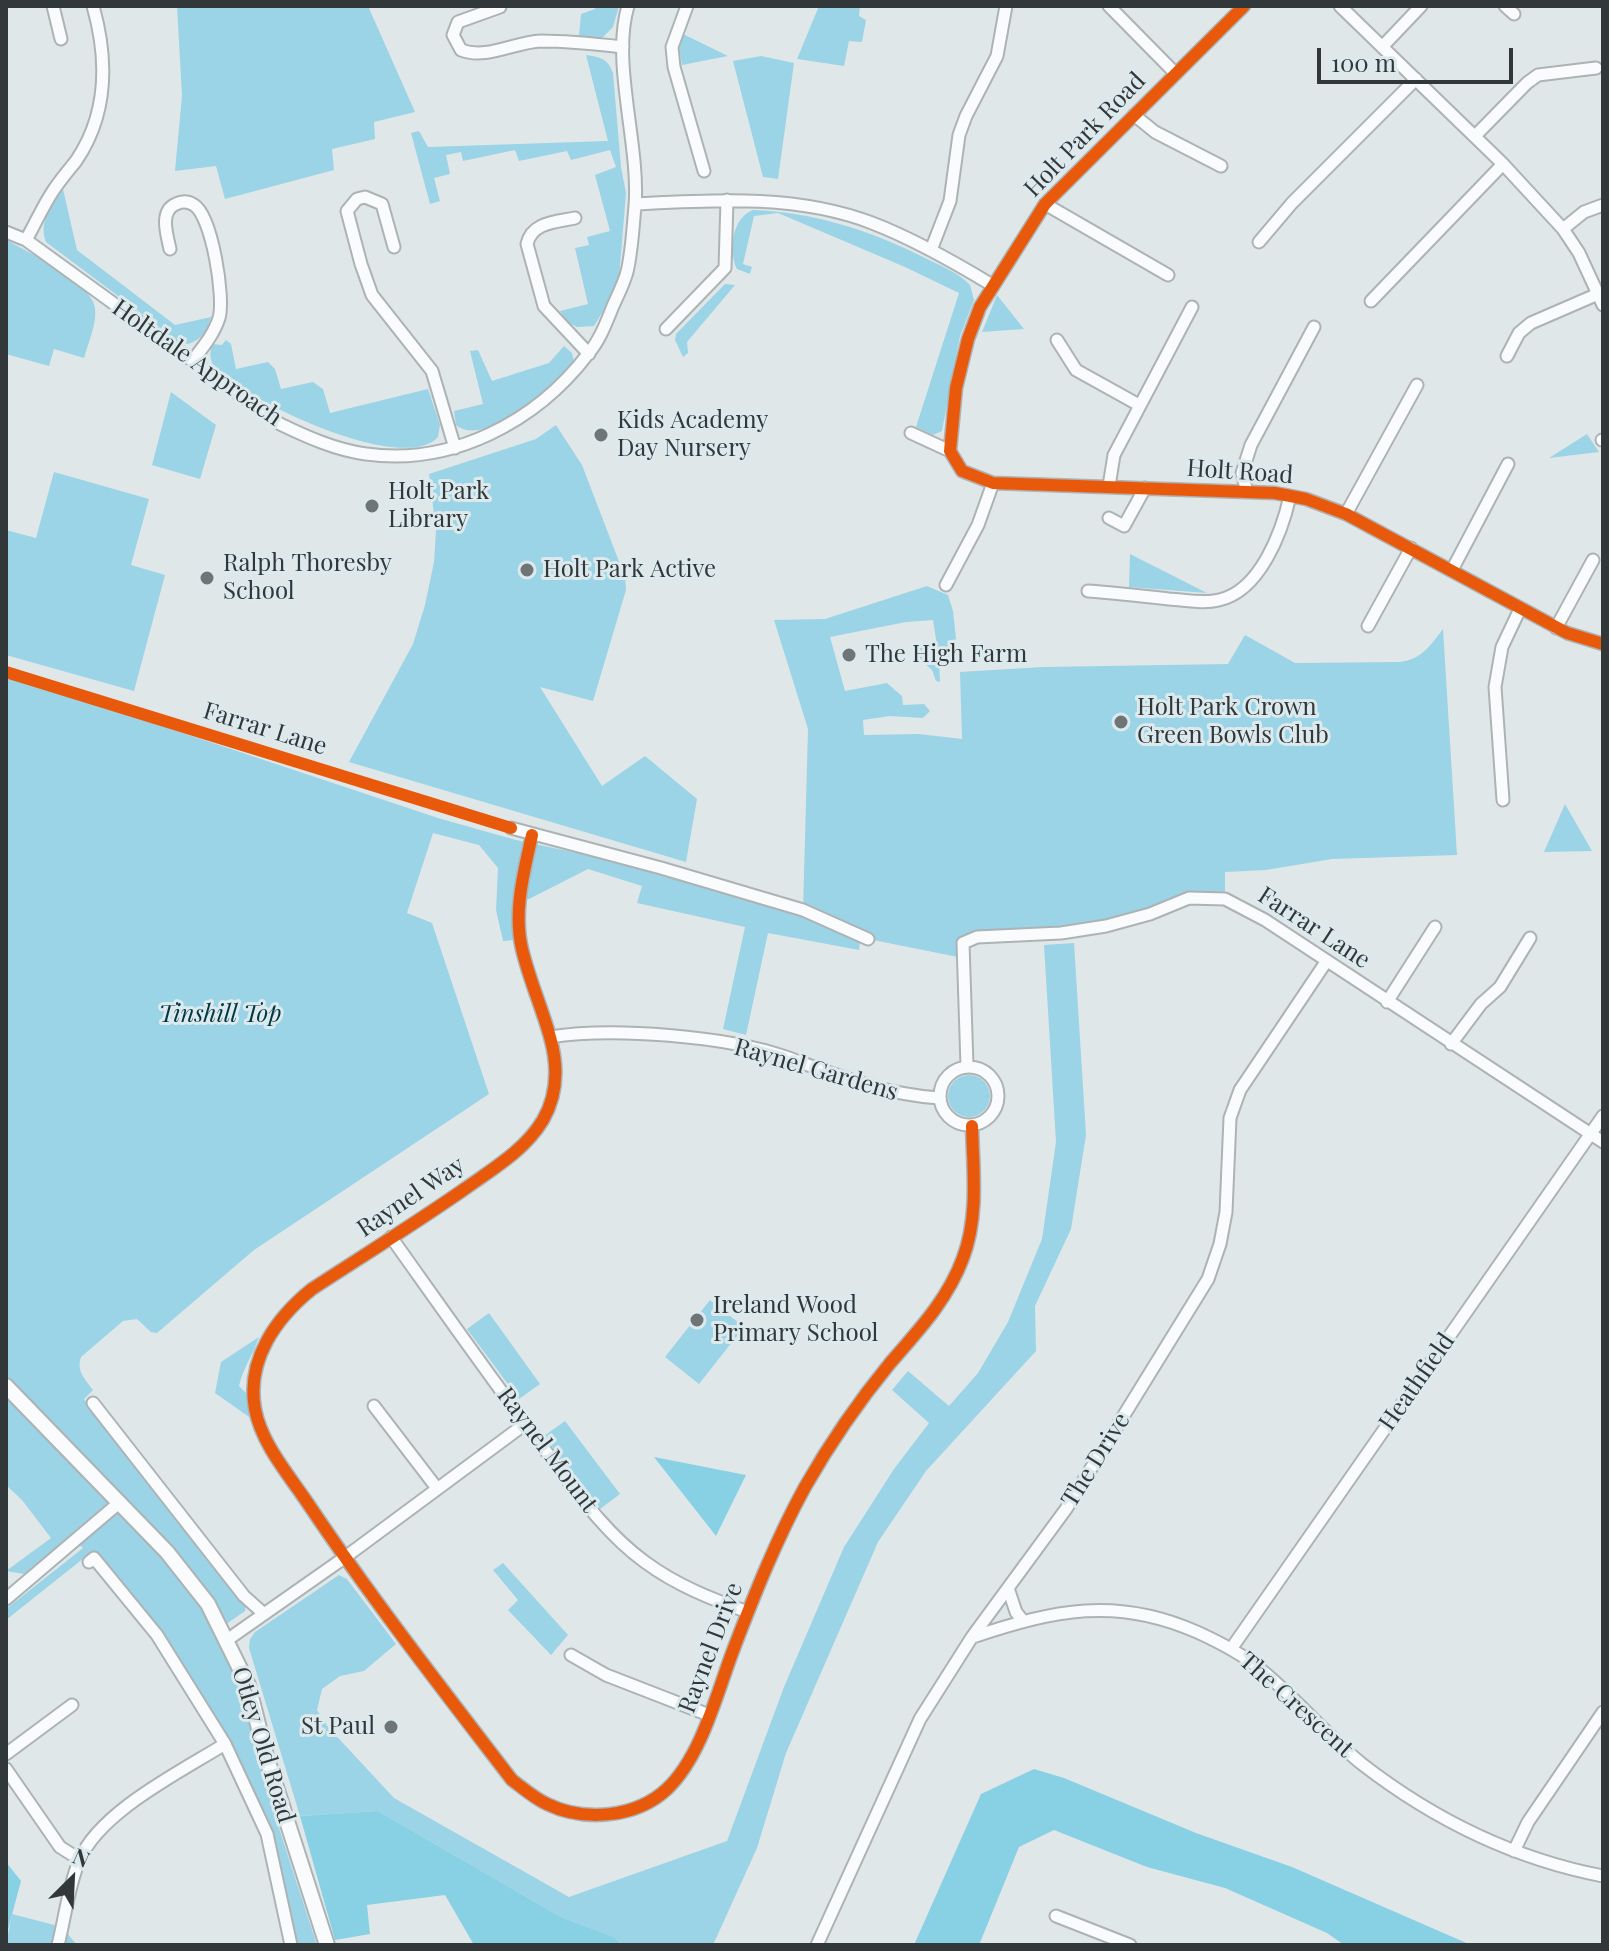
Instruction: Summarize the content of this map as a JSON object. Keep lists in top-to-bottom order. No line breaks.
{"streets":{"street":["Holt Park Road","Holtdale Approach","Holt Road","Farrar Lane","Raynel Gardens","Raynel Way","Heathfield","Raynel Mount","The Drive","Raynel Drive","The Crescent","Otley Old Road"]},"crossings":[["Holt Park Road","Holt Road"],["Farrar Lane","Raynel Gardens"],["Farrar Lane","Heathfield"],["Farrar Lane","The Drive"],["Farrar Lane","Raynel Drive"],["Raynel Gardens","Raynel Way"],["Raynel Gardens","Raynel Drive"],["Raynel Way","Raynel Mount"],["Raynel Way","Raynel Drive"],["Heathfield","The Crescent"],["Raynel Mount","Raynel Drive"],["The Drive","The Crescent"]],"parks":["Tinshill Top"],"places":["Kids Academy Day Nursery","Holt Park Library","Holt Park Active","Ralph Thoresby School","The High Farm","Holt Park Crown Green Bowls Club","Ireland Wood Primary School","St Paul"],"scale_bar":"100 m","north":"top right"}
